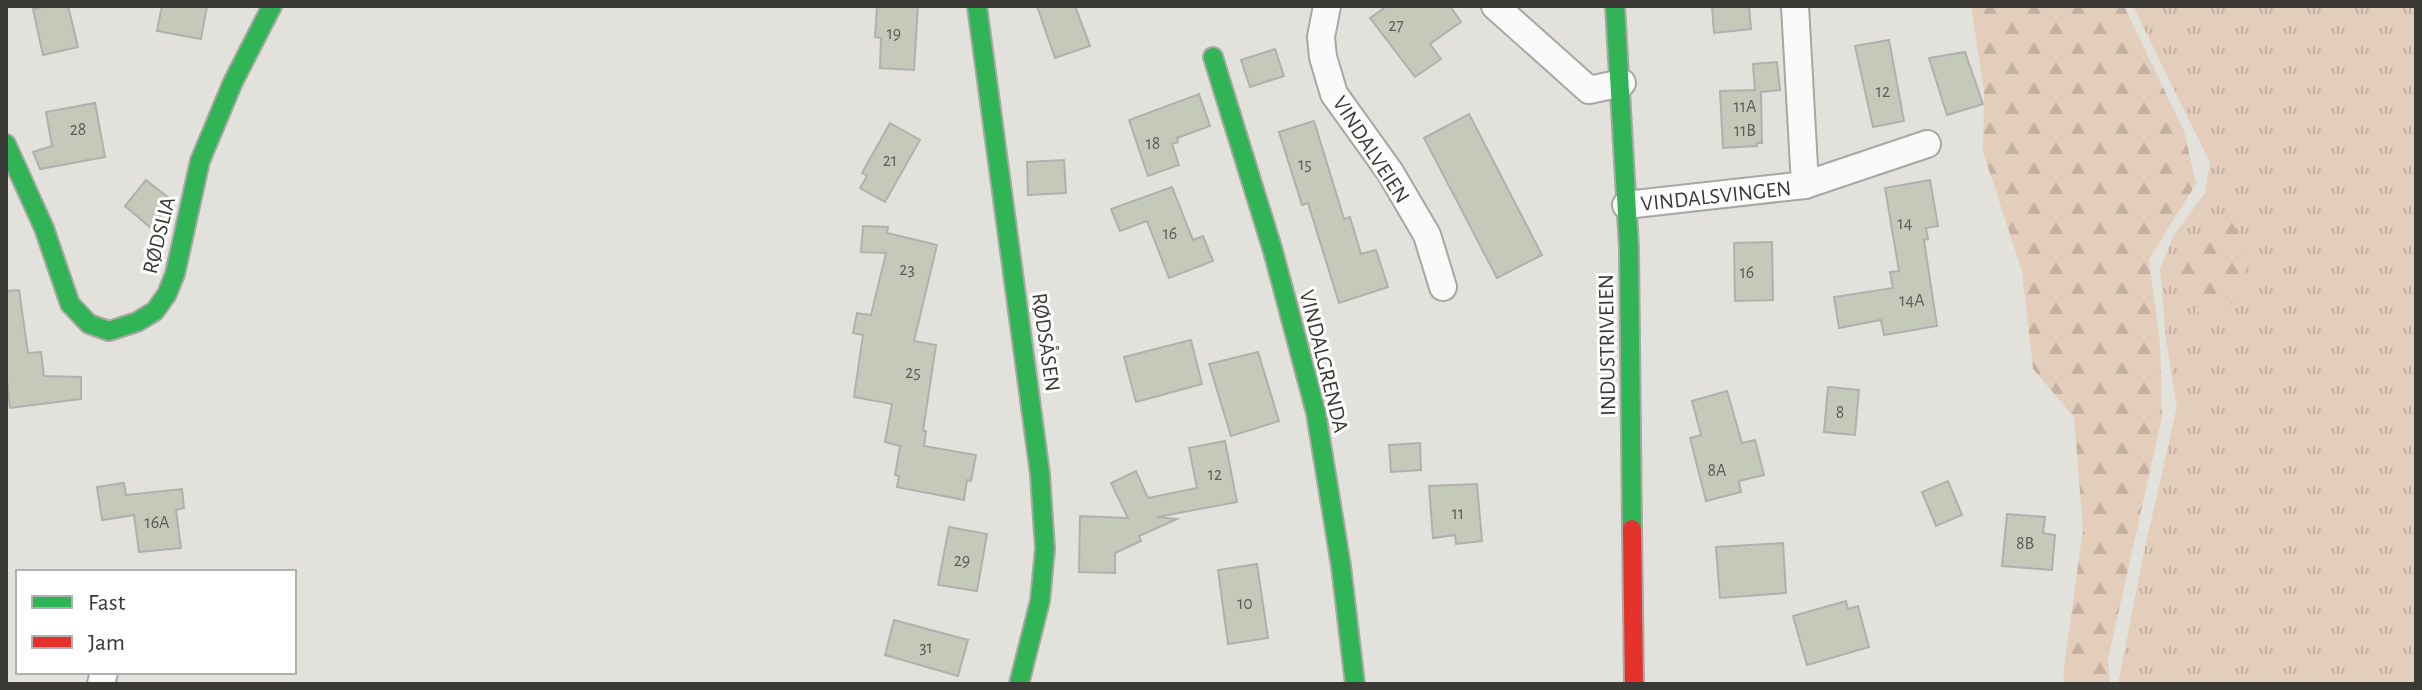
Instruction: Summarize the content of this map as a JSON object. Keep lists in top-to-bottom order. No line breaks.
{"streets":{"street":["VINDALVEIEN","VINDALSVINGEN","RØDSLIA","RØDSÅSEN","INDUSTRIVEIEN","VINDALGRENDA"]},"crossings":[["VINDALSVINGEN","INDUSTRIVEIEN"]],"house_numbers":["27","19","12","11A","28","11B","18","21","15","14","16","23","16","14A","25","8","8A","12","11","16A","8B","29","10","31"],"legend":["Fast","Jam"]}
